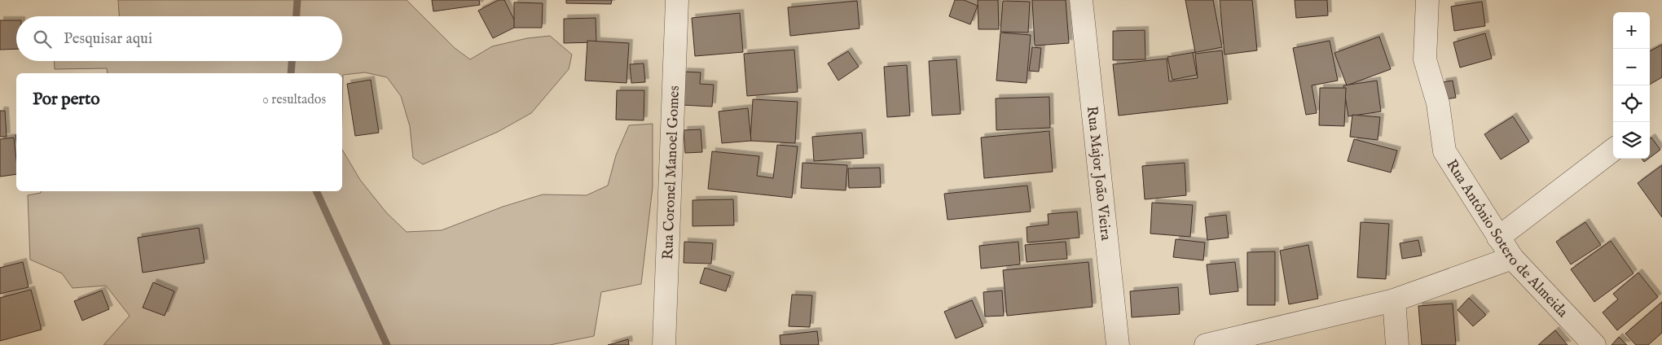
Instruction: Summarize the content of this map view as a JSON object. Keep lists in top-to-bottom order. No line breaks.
{"streets":{"street":["Rua Coronel Manoel Gomes","Rua Major João Vieira","Rua Antônio Sotero de Almeida"]},"page":{"map_buttons":["+","−"],"search":"Pesquisar aqui","heading":["Por perto","0 resultados"]}}
